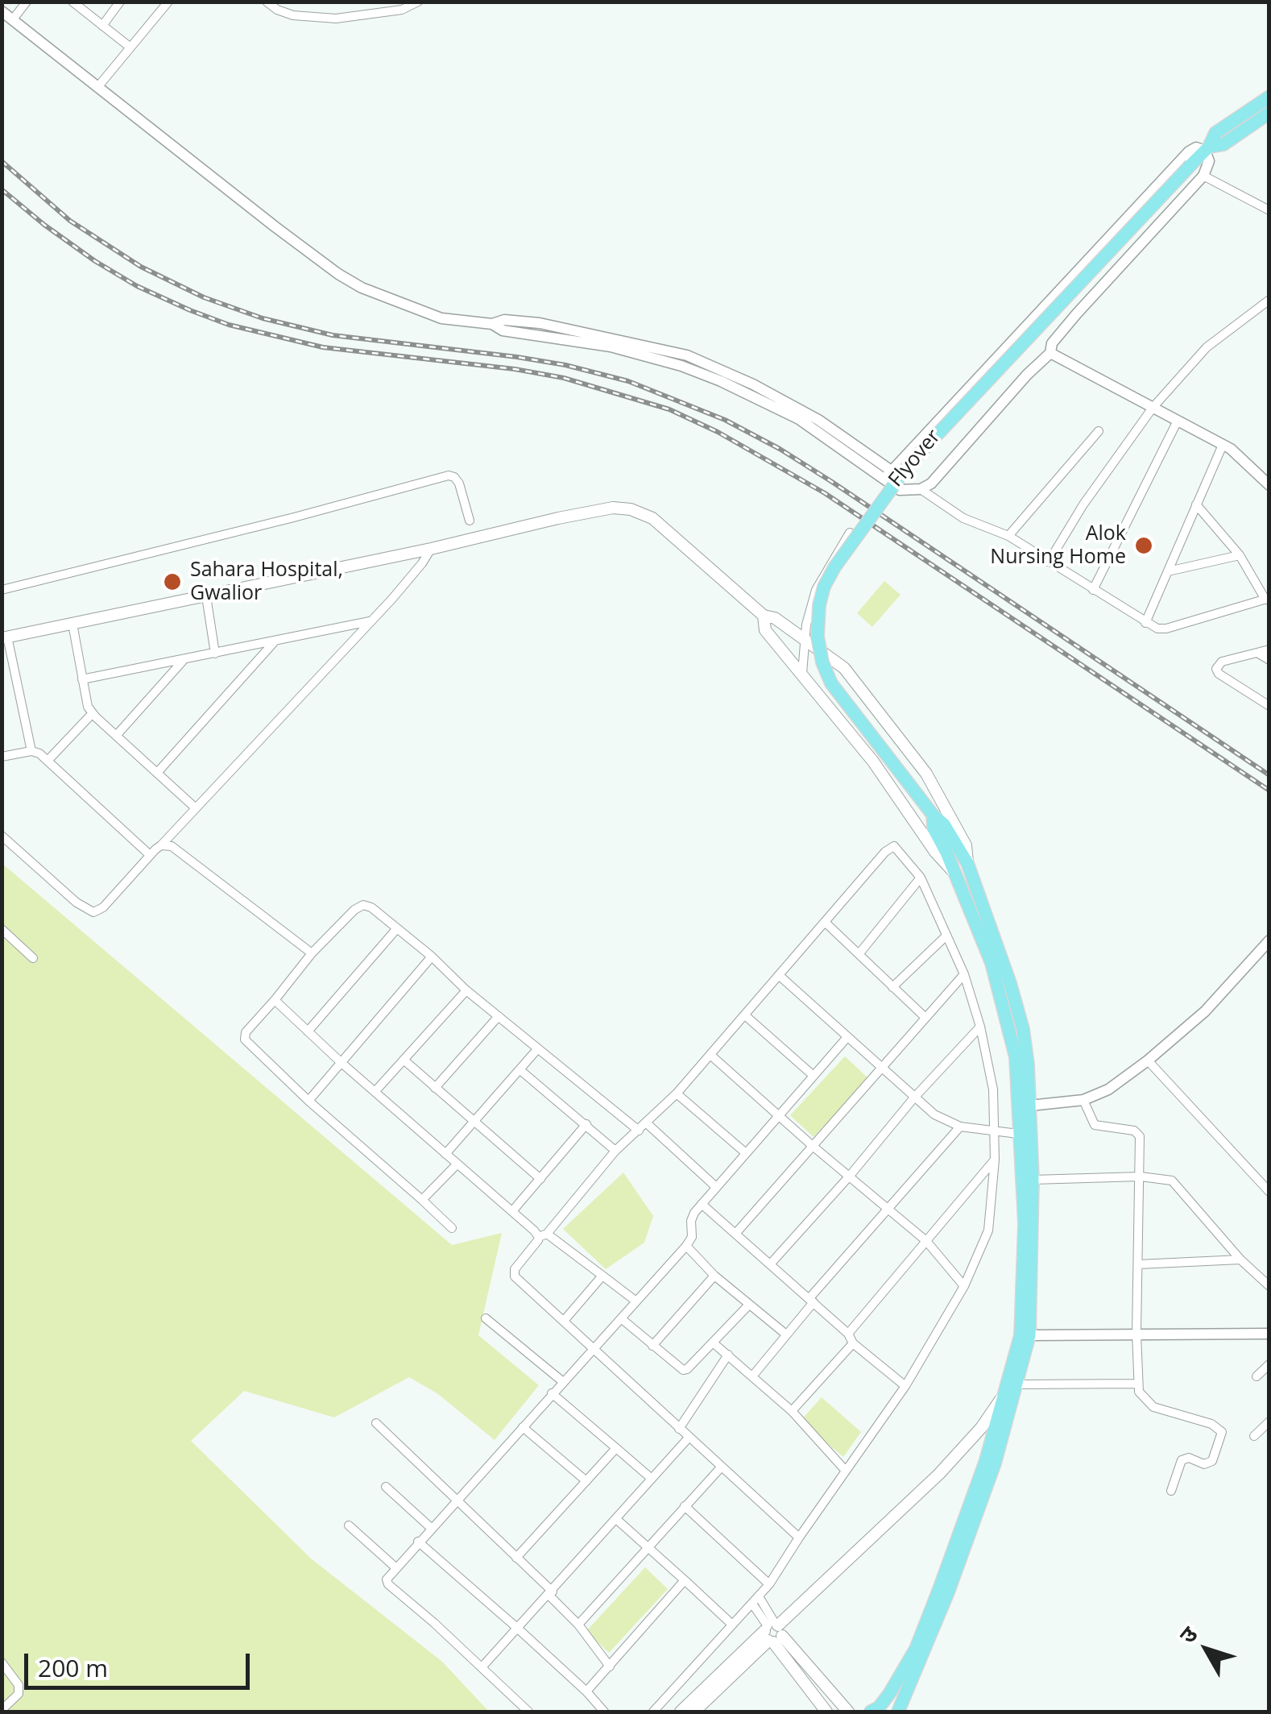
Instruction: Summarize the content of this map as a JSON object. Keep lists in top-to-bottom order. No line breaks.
{"streets":{"main road":["Flyover"]},"places":["Alok Nursing Home","Sahara Hospital, Gwalior"],"scale_bar":"200 m","north":"top left"}
